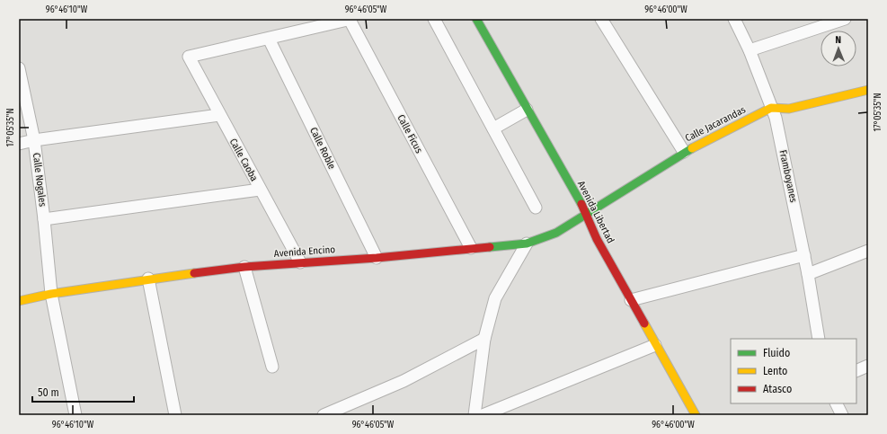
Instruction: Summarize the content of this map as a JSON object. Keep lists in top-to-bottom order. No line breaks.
{"streets":{"street":["Calle Jacarandas","Calle Ficus","Calle Roble","Calle Caoba","Framboyanes","Calle Nogales","Avenida Libertad","Avenida Encino"]},"crossings":[["Calle Jacarandas","Framboyanes"],["Calle Jacarandas","Avenida Libertad"],["Calle Jacarandas","Avenida Encino"],["Calle Ficus","Avenida Encino"],["Calle Roble","Calle Caoba"],["Calle Roble","Avenida Encino"],["Calle Caoba","Avenida Encino"],["Calle Nogales","Avenida Encino"],["Avenida Libertad","Avenida Encino"]],"legend":["Fluido","Lento","Atasco"],"scale_bar":"50 m","north":"top","coordinates":["96°46'10\"W","96°46'05\"W","96°46'00\"W","17°05'35\"N"]}
